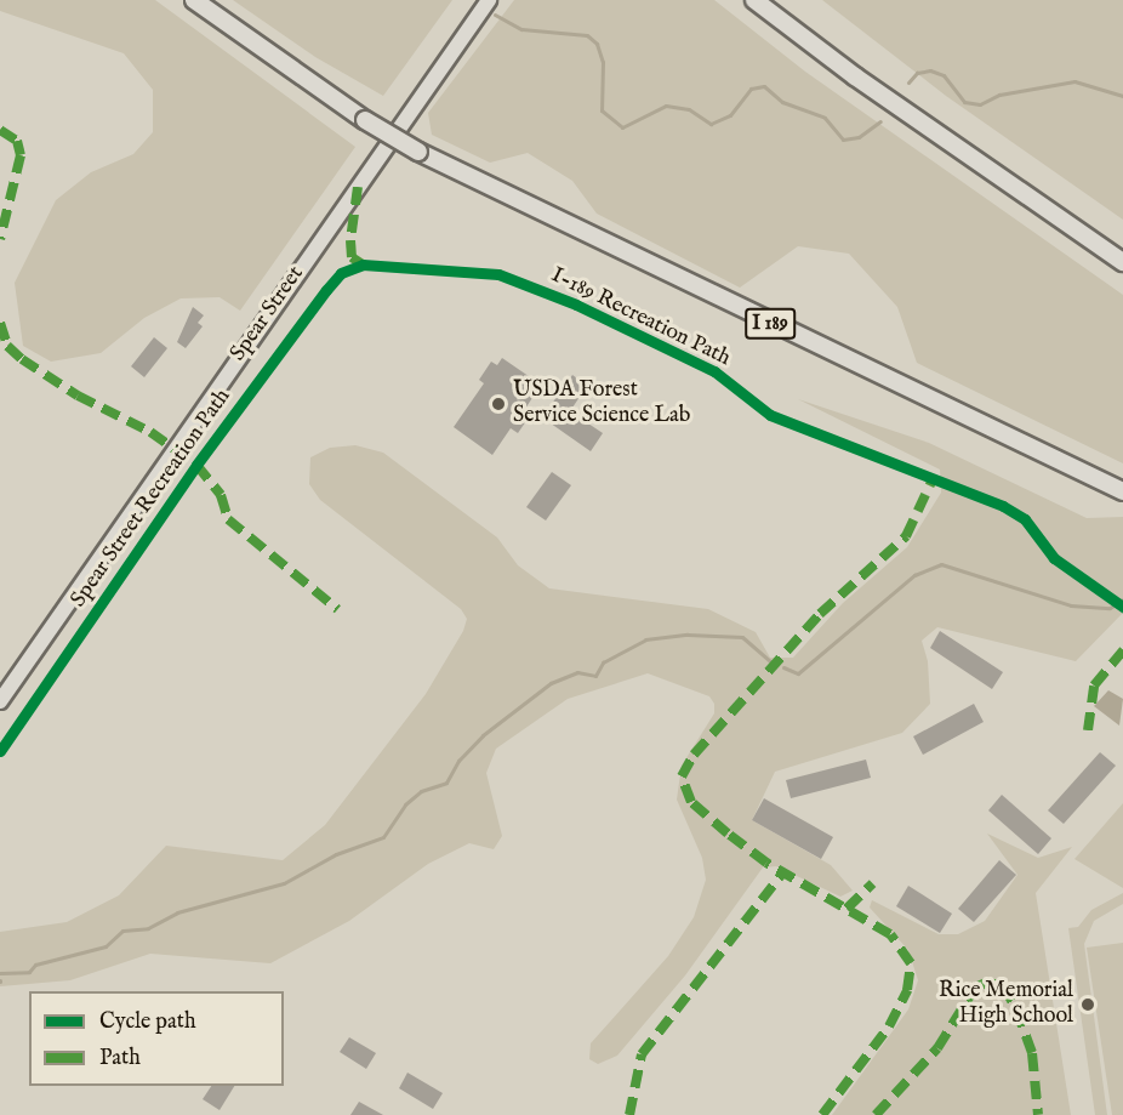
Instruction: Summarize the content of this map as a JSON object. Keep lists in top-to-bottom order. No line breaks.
{"streets":{"highway":["I 189"],"main road":["Spear Street"],"cycle path":["I-189 Recreation Path"]},"places":["USDA Forest Service Science Lab","Rice Memorial High School"],"legend":["Cycle path","Path"]}
